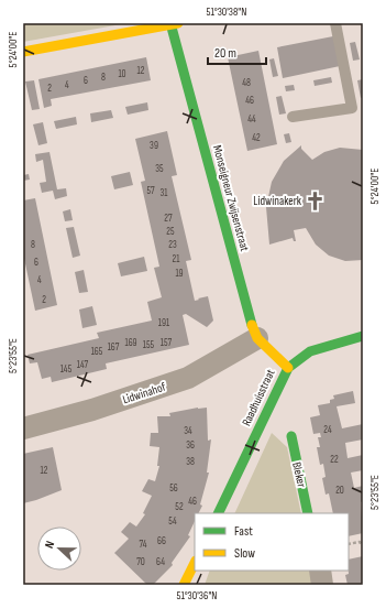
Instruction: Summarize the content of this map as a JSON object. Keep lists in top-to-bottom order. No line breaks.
{"streets":{"street":["Monseigneur Zwijsenstraat","Lidwinahof","Raadhuisstraat","Bleker"]},"crossings":[["Monseigneur Zwijsenstraat","Lidwinahof"],["Monseigneur Zwijsenstraat","Raadhuisstraat"]],"places":{"church":["Lidwinakerk"]},"house_numbers":["12","10","8","6","48","4","2","46","44","42","39","35","57","31","27","25","8","23","21","6","19","4","2","191","169","157","155","167","165","147","145","24","34","36","22","38","12","56","20","46","52","54","66","74","70","64"],"legend":["Fast","Slow"],"scale_bar":"20 m","north":"left","coordinates":["51°30'38\"N","5°24'00\"E","5°23'55\"E","51°30'36\"N"]}
